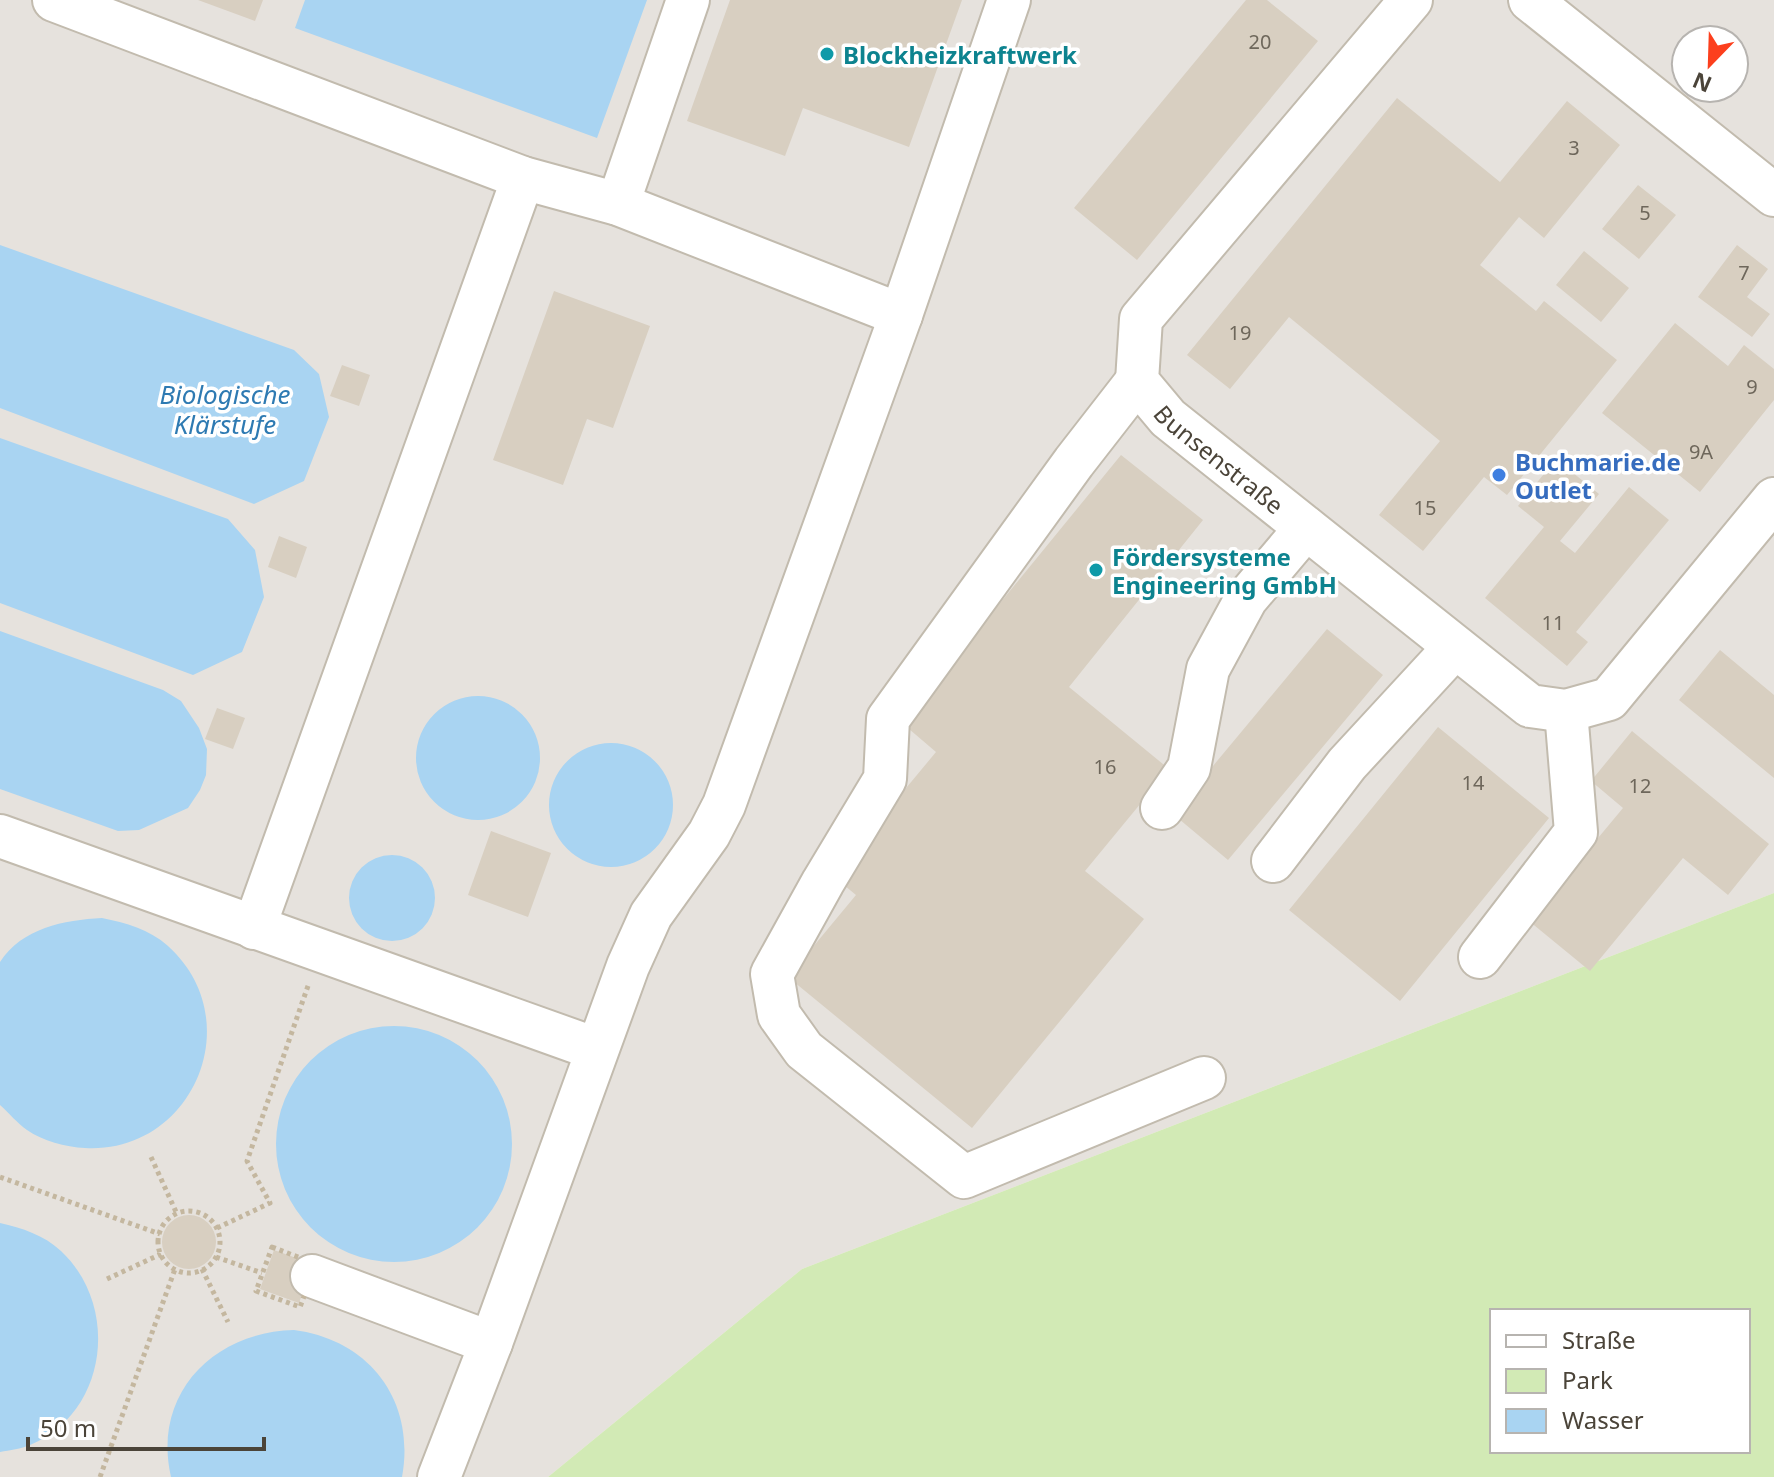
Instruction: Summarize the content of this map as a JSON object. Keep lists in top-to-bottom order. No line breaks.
{"streets":{"street":["Bunsenstraße"]},"water":["Biologische Klärstufe"],"places":["Blockheizkraftwerk","Buchmarie.de Outlet","Fördersysteme Engineering GmbH"],"house_numbers":["20","3","5","7","19","9","9A","15","11","16","14","12"],"legend":["Straße","Park","Wasser"],"scale_bar":"50 m","north":"bottom left"}
